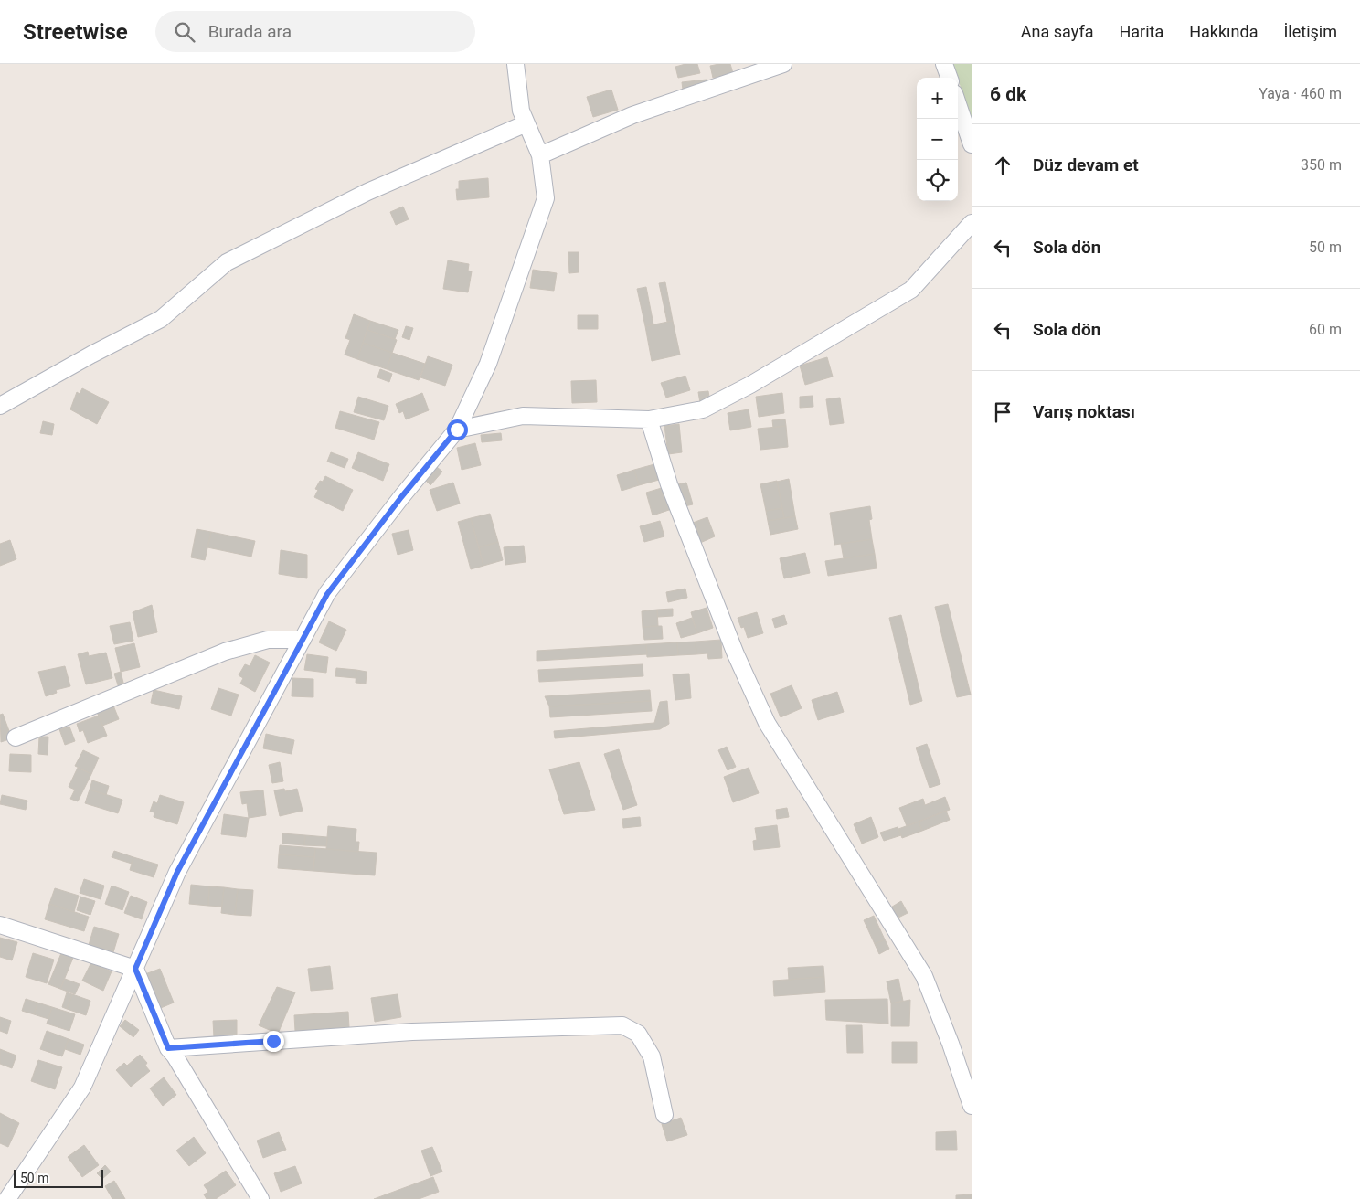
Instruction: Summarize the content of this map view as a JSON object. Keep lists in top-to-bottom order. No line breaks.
{"scale_bar":"50 m","page":{"header":"Streetwise","search":"Burada ara","nav":["Ana sayfa","Harita","Hakkında","İletişim"],"heading":["6 dk","Yaya · 460 m"],"map_buttons":["+","−"],"list":[["Düz devam et","350 m"],["Sola dön","50 m"],["Sola dön","60 m"],"Varış noktası"],"scale":"50 m"}}
